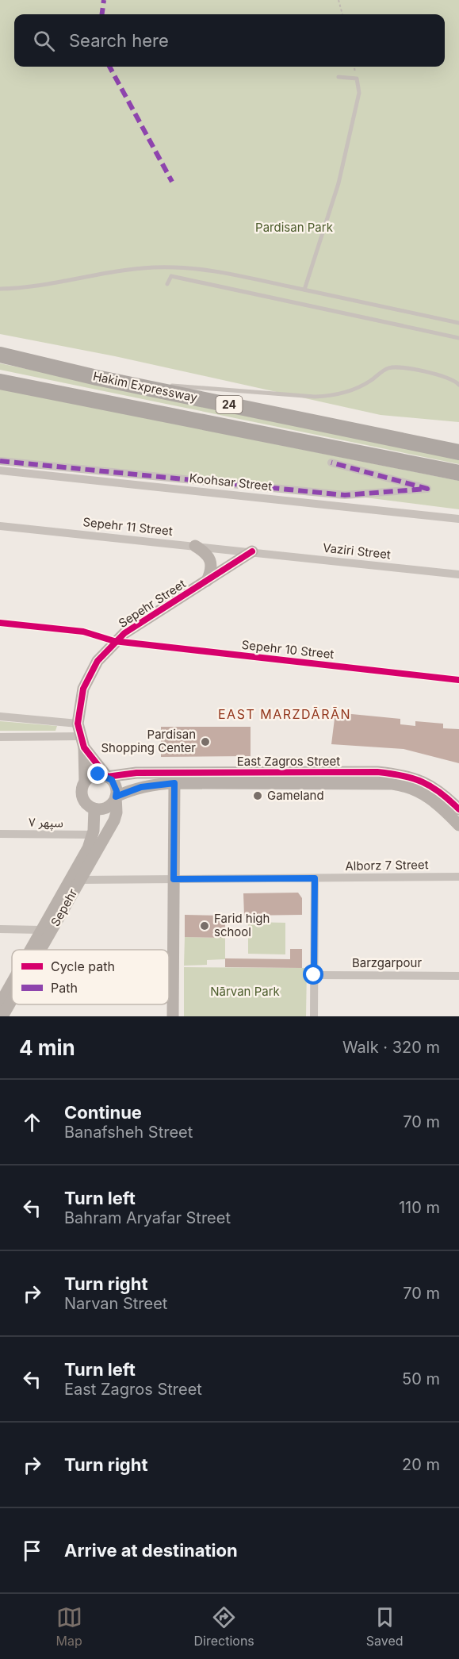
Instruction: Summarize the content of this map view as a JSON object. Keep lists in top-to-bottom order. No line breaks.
{"streets":{"highway":["Hakim Expressway","24"],"street":["Koohsar Street","Sepehr 11 Street","Vaziri Street","Sepehr Street","Sepehr 10 Street","East Zagros Street","سپهر ۷","Alborz 7 Street","Sepehr","Barzgarpour"]},"crossings":[["Sepehr 11 Street","Vaziri Street"],["Sepehr 11 Street","Sepehr Street"],["Vaziri Street","Sepehr Street"],["Sepehr Street","Sepehr 10 Street"],["Sepehr Street","East Zagros Street"],["Sepehr Street","Sepehr"],["East Zagros Street","Sepehr"],["سپهر ۷","Sepehr"],["Alborz 7 Street","Sepehr"]],"districts":["EAST MARZDĀRĀN"],"parks":["Pardisan Park","Nārvan Park"],"places":["Pardisan Shopping Center","Gameland","Farid high school"],"legend":["Cycle path","Path"],"page":{"search":"Search here","heading":["4 min","Walk · 320 m"],"list":[["Continue","Banafsheh Street","70 m"],["Turn left","Bahram Aryafar Street","110 m"],["Turn right","Narvan Street","70 m"],["Turn left","East Zagros Street","50 m"],["Turn right","20 m"],"Arrive at destination"],"nav":["Map","Directions","Saved"]}}
